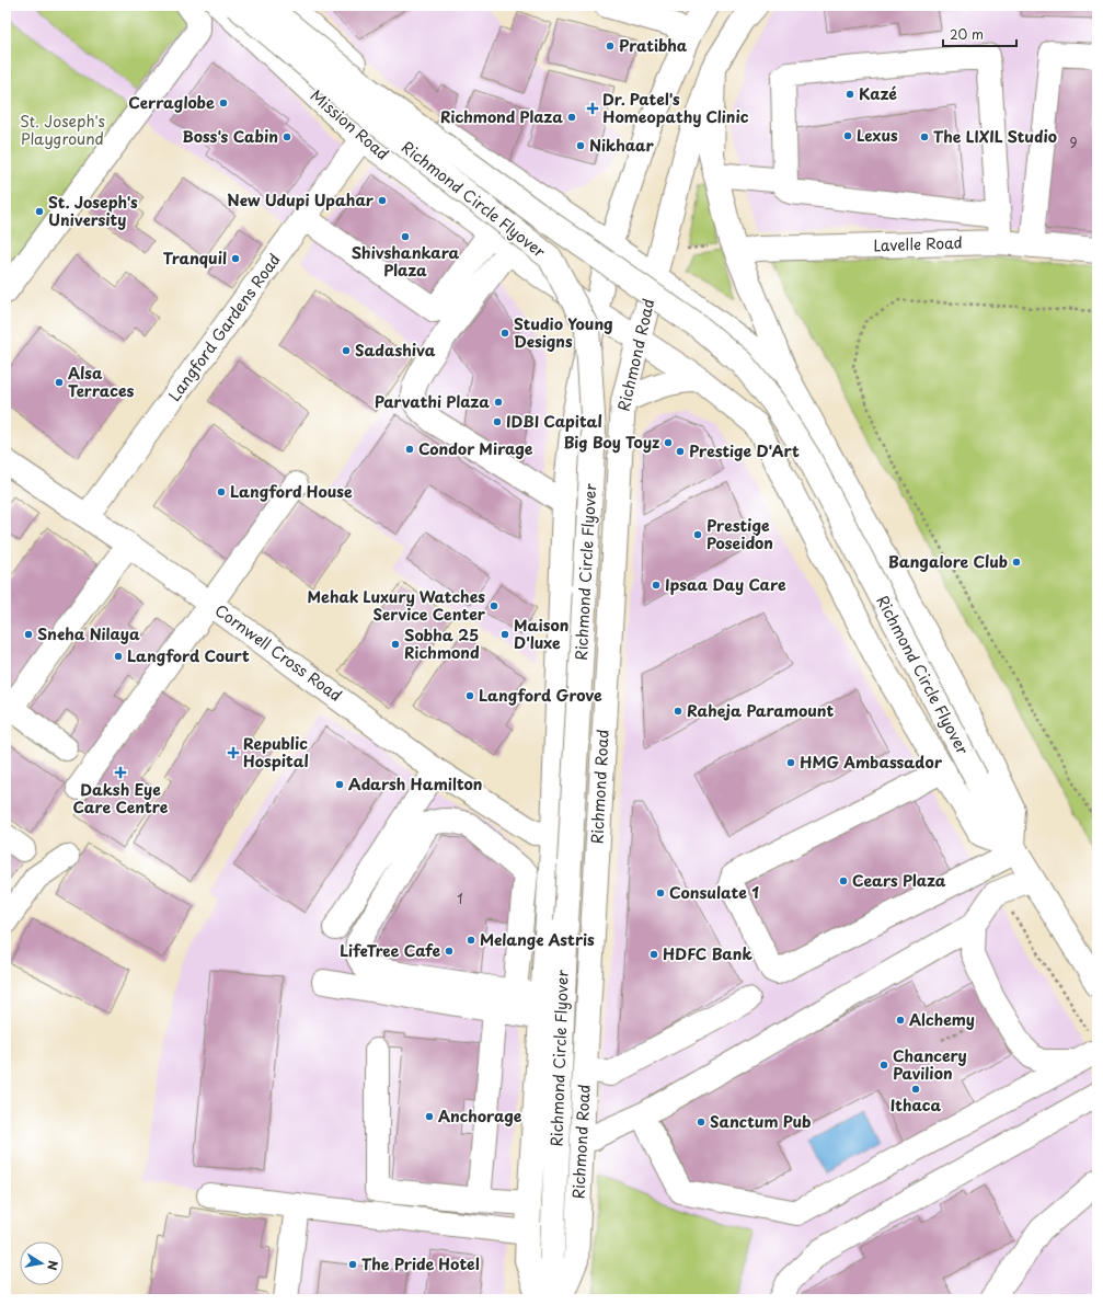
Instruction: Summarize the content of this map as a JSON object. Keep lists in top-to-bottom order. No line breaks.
{"streets":{"main road":["Mission Road","Richmond Circle Flyover","Lavelle Road","Langford Gardens Road","Richmond Road","Cornwell Cross Road"]},"crossings":[["Mission Road","Richmond Circle Flyover"],["Mission Road","Langford Gardens Road"],["Mission Road","Richmond Road"],["Langford Gardens Road","Cornwell Cross Road"]],"parks":["St. Joseph's Playground"],"places":{"other":["Pratibha","Kazé","Cerraglobe","Richmond Plaza","Lexus","Boss's Cabin","The LIXIL Studio","Nikhaar","New Udupi Upahar","St. Joseph's University","Shivshankara Plaza","Tranquil","Studio Young Designs","Sadashiva","Alsa Terraces","Parvathi Plaza","IDBI Capital","Big Boy Toyz","Condor Mirage","Prestige D'Art","Langford House","Prestige Poseidon","Bangalore Club","Ipsaa Day Care","Mehak Luxury Watches Service Center","Sneha Nilaya","Maison D'luxe","Sobha 25 Richmond","Langford Court","Langford Grove","Raheja Paramount","HMG Ambassador","Adarsh Hamilton","Cears Plaza","Consulate 1","Melange Astris","LifeTree Cafe","HDFC Bank","Alchemy","Chancery Pavilion","Ithaca","Anchorage","Sanctum Pub","The Pride Hotel"],"health":["Dr. Patel's Homeopathy Clinic","Republic Hospital","Daksh Eye Care Centre"]},"house_numbers":["9","1"],"scale_bar":"20 m","north":"right"}
